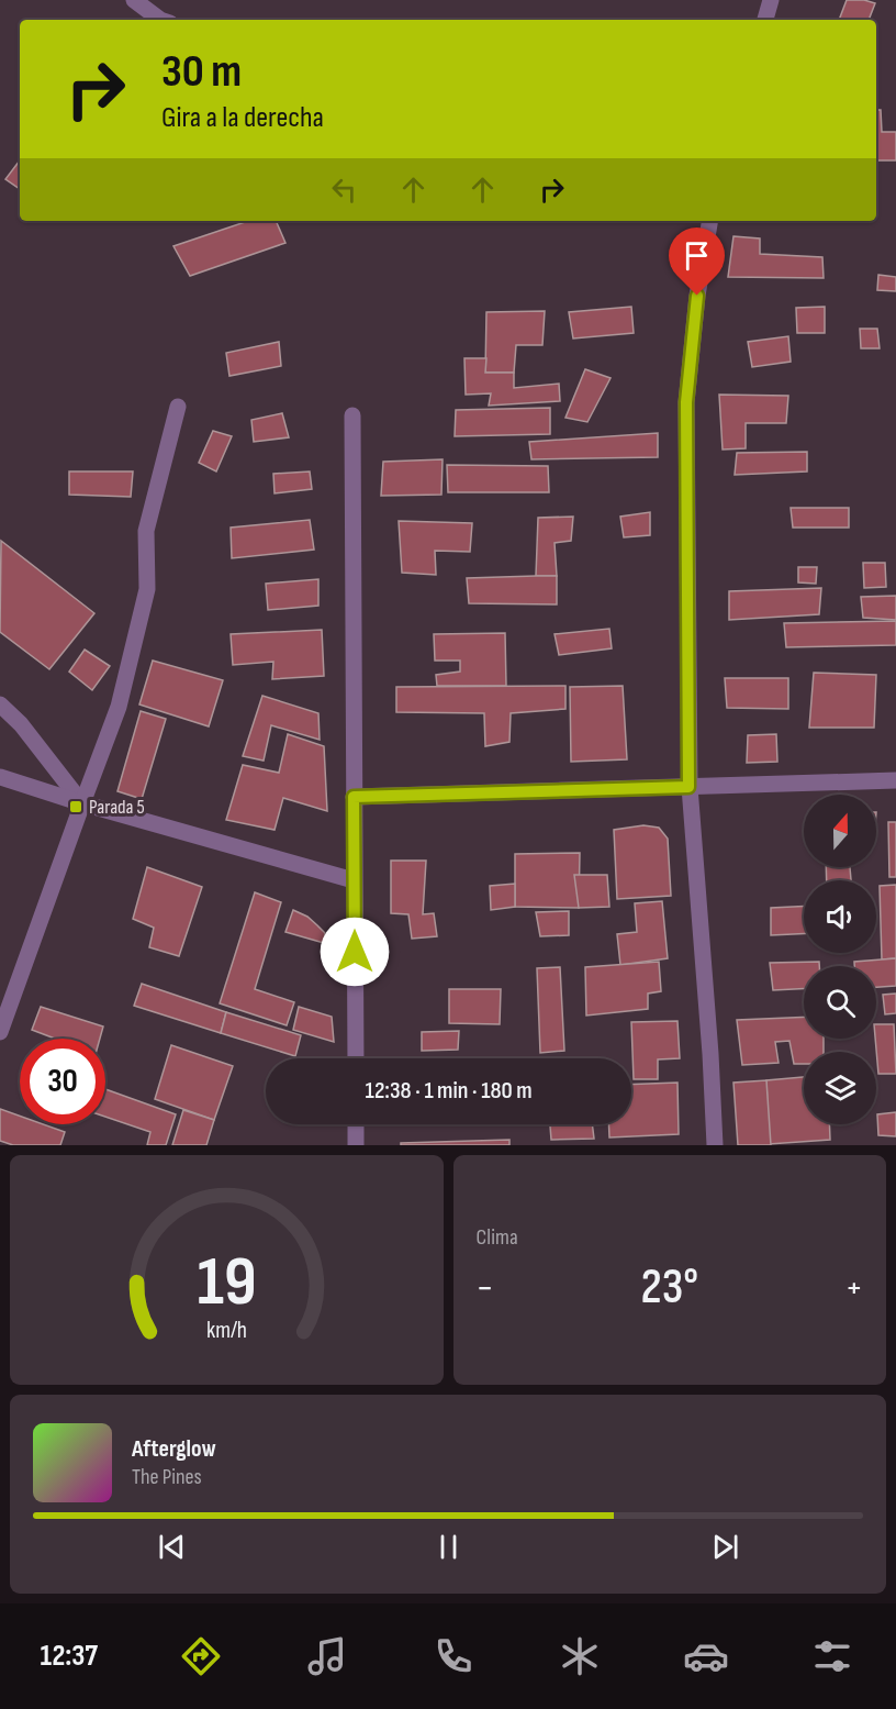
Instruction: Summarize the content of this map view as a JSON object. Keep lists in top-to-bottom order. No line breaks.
{"places":{"transit":["Parada 5"]},"north":"top","page":{"turn":["30 m","Gira a la derecha"],"limit":"30","trip":"12:38 · 1 min · 180 m","tile":"Clima","heat":["−","23°","+"],"song":["Afterglow","The Pines"],"tabs":"12:37","gauge":["19","km/h"]}}
